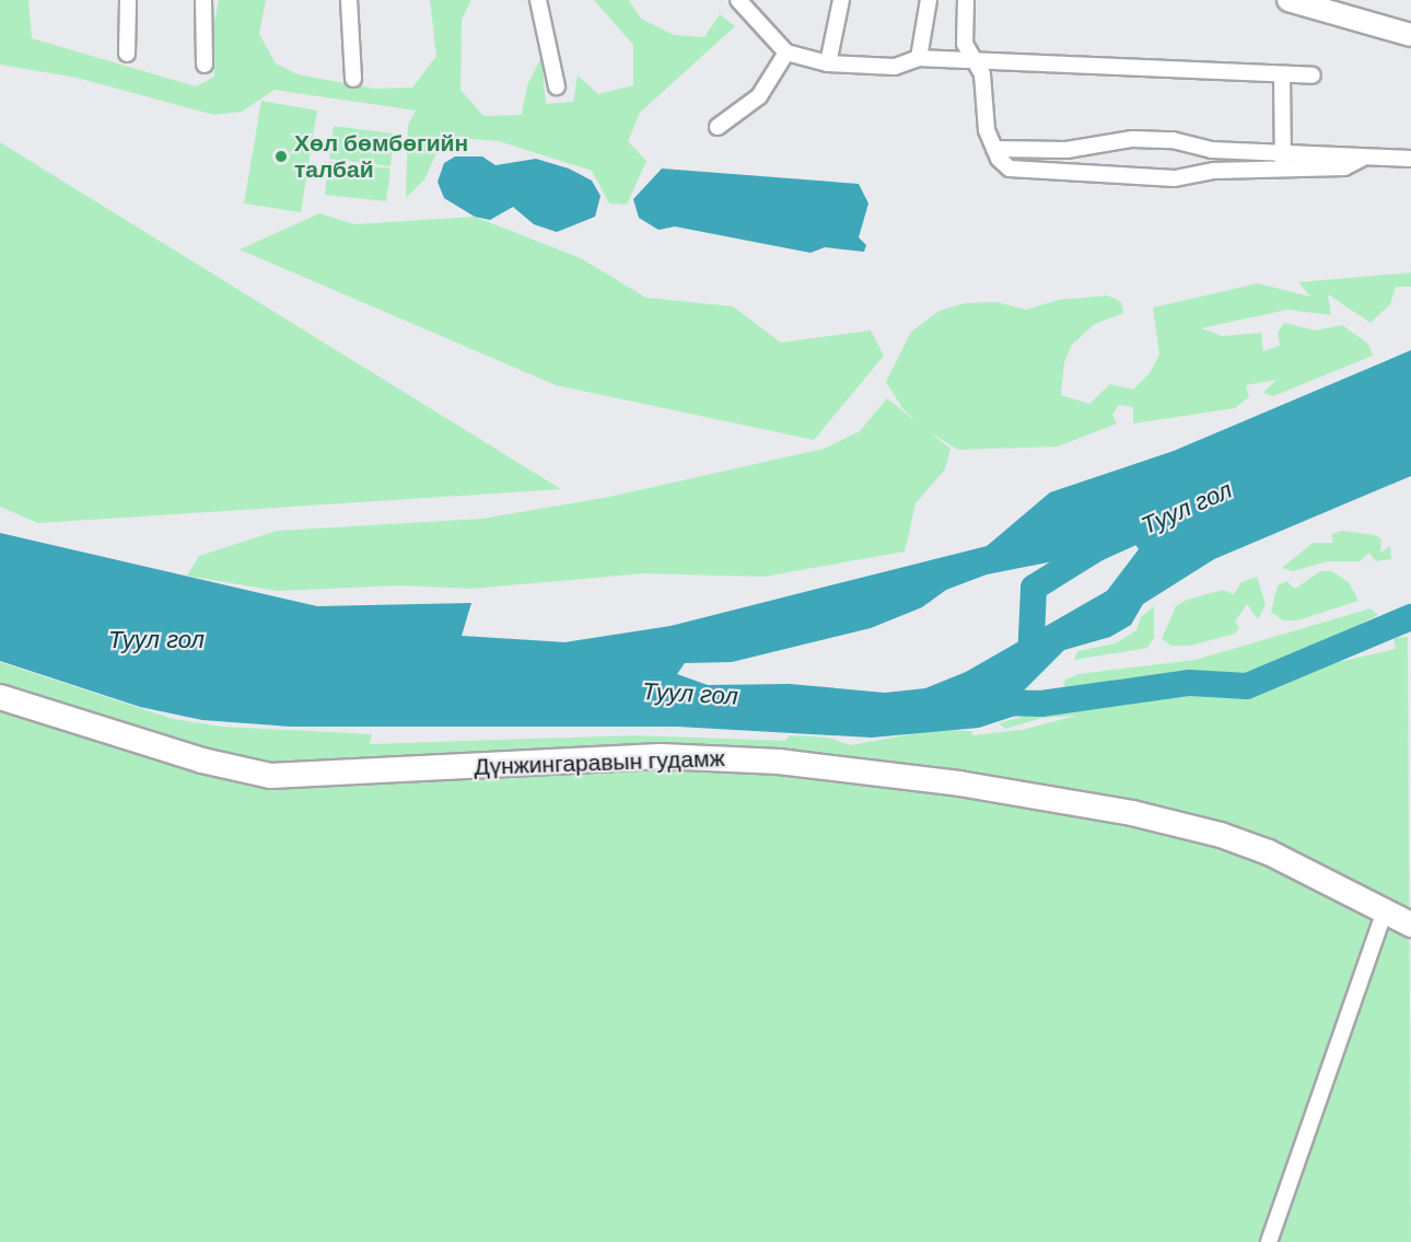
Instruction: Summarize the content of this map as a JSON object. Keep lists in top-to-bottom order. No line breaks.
{"streets":{"main road":["Дүнжингаравын гудамж"]},"water":["Туул гол"],"places":["Хөл бөмбөгийн талбай"]}
